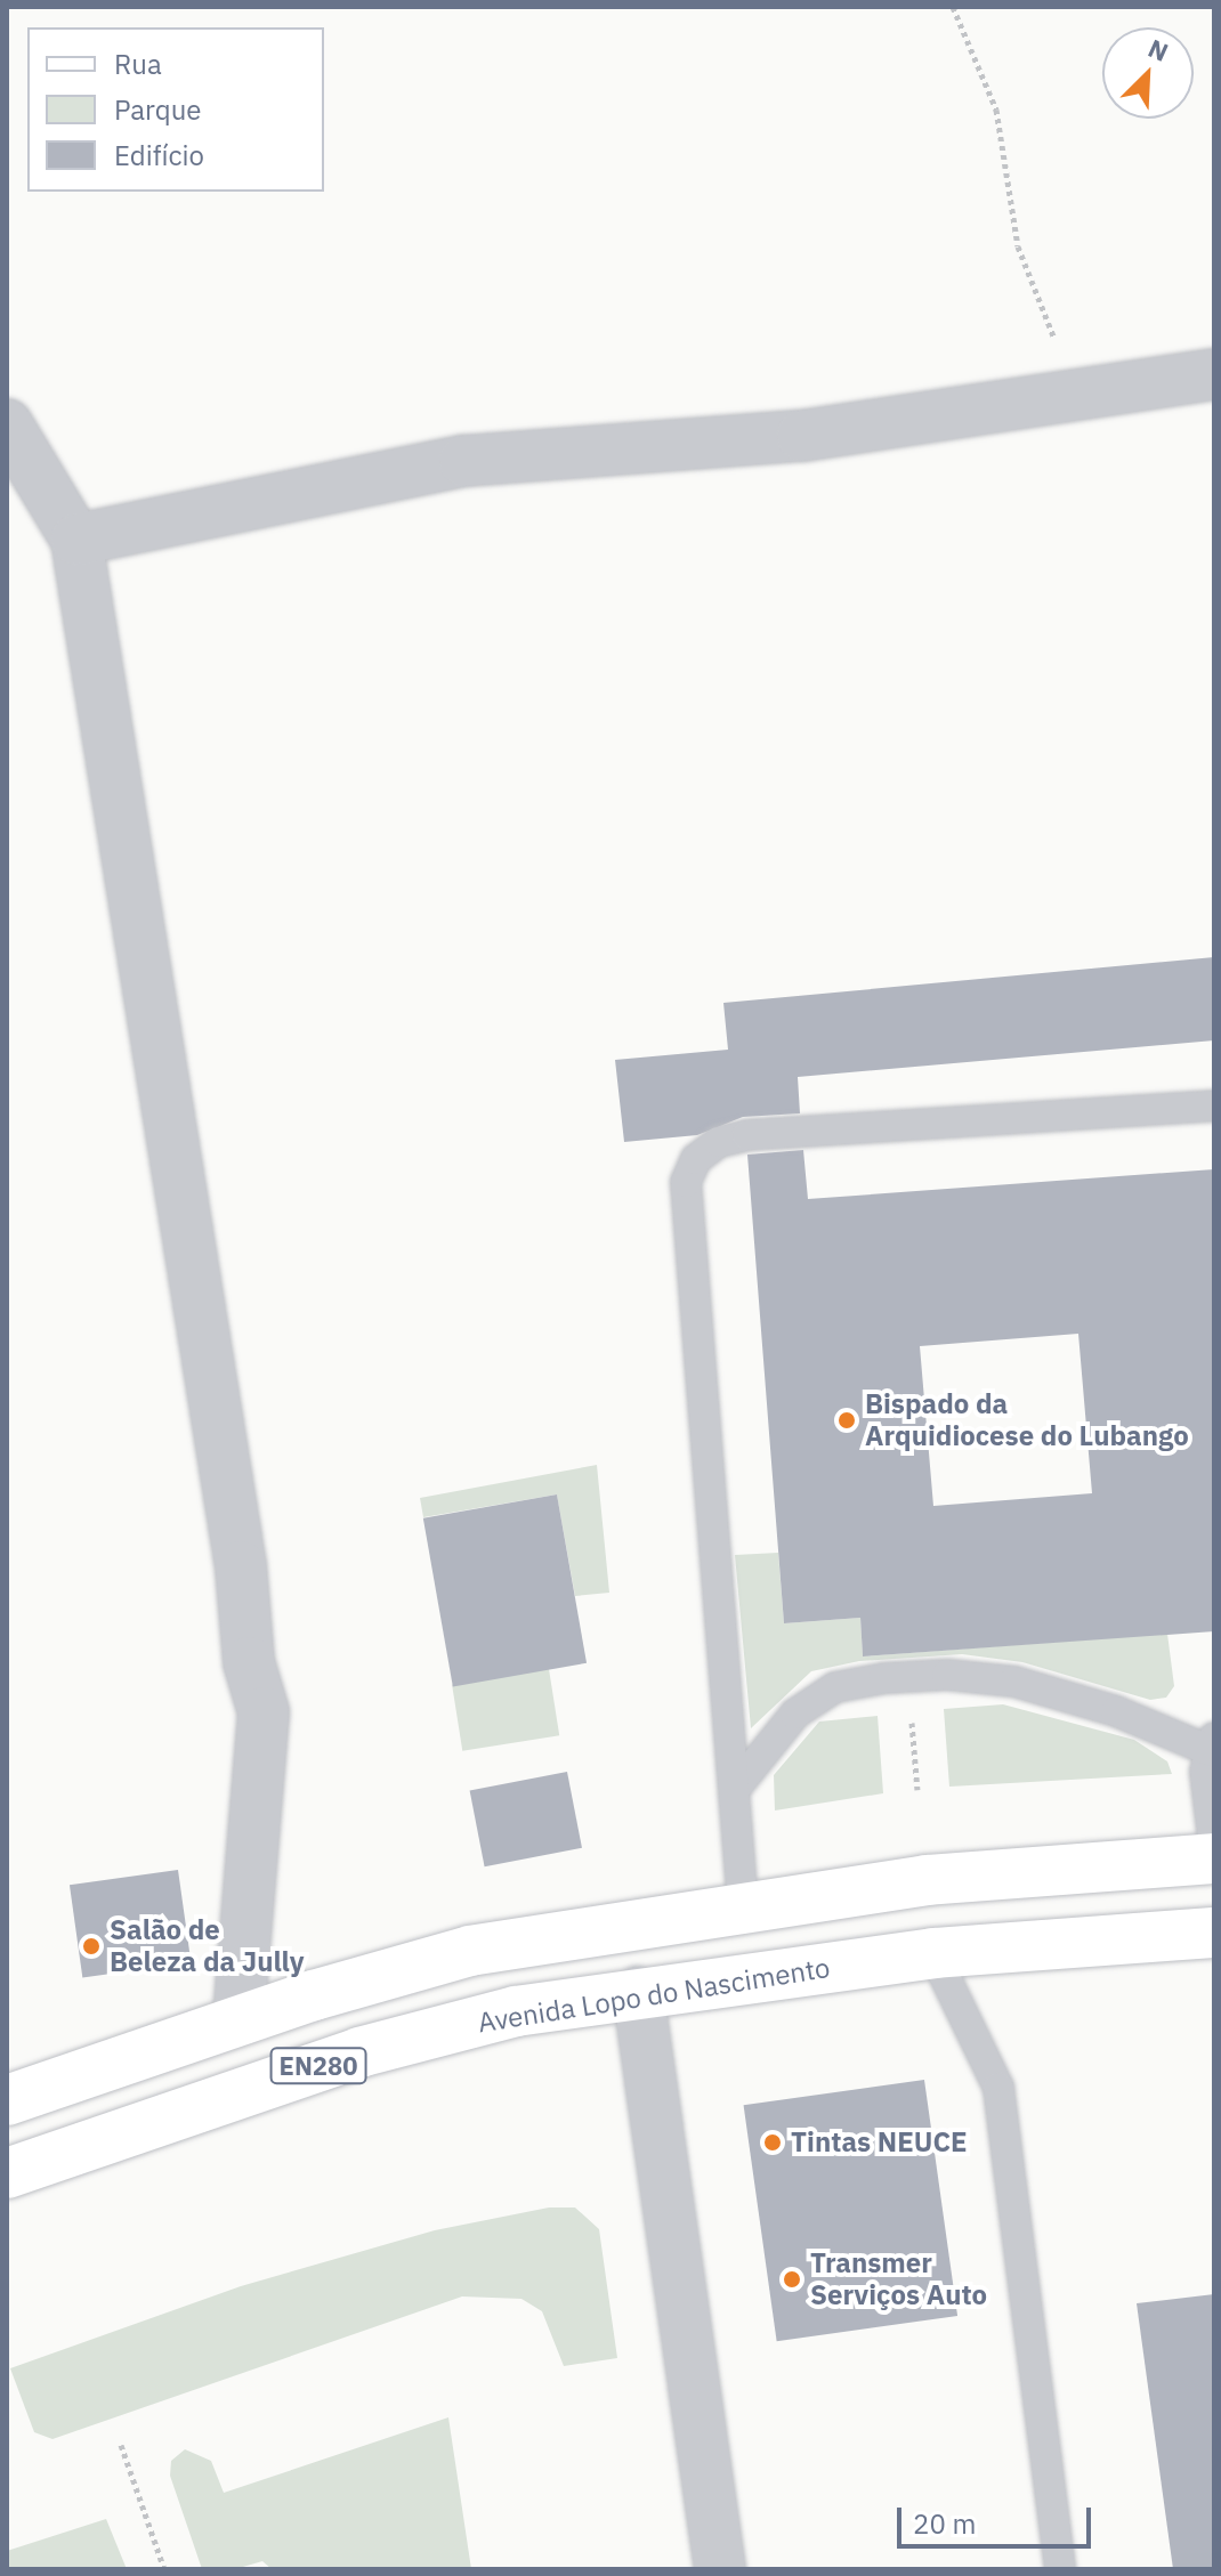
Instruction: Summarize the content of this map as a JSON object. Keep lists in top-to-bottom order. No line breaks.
{"streets":{"main road":["Avenida Lopo do Nascimento","EN280"]},"places":["Bispado da Arquidiocese do Lubango","Salão de Beleza da Jully","Tintas NEUCE","Transmer Serviços Auto"],"legend":["Rua","Parque","Edifício"],"scale_bar":"20 m","north":"top right"}
